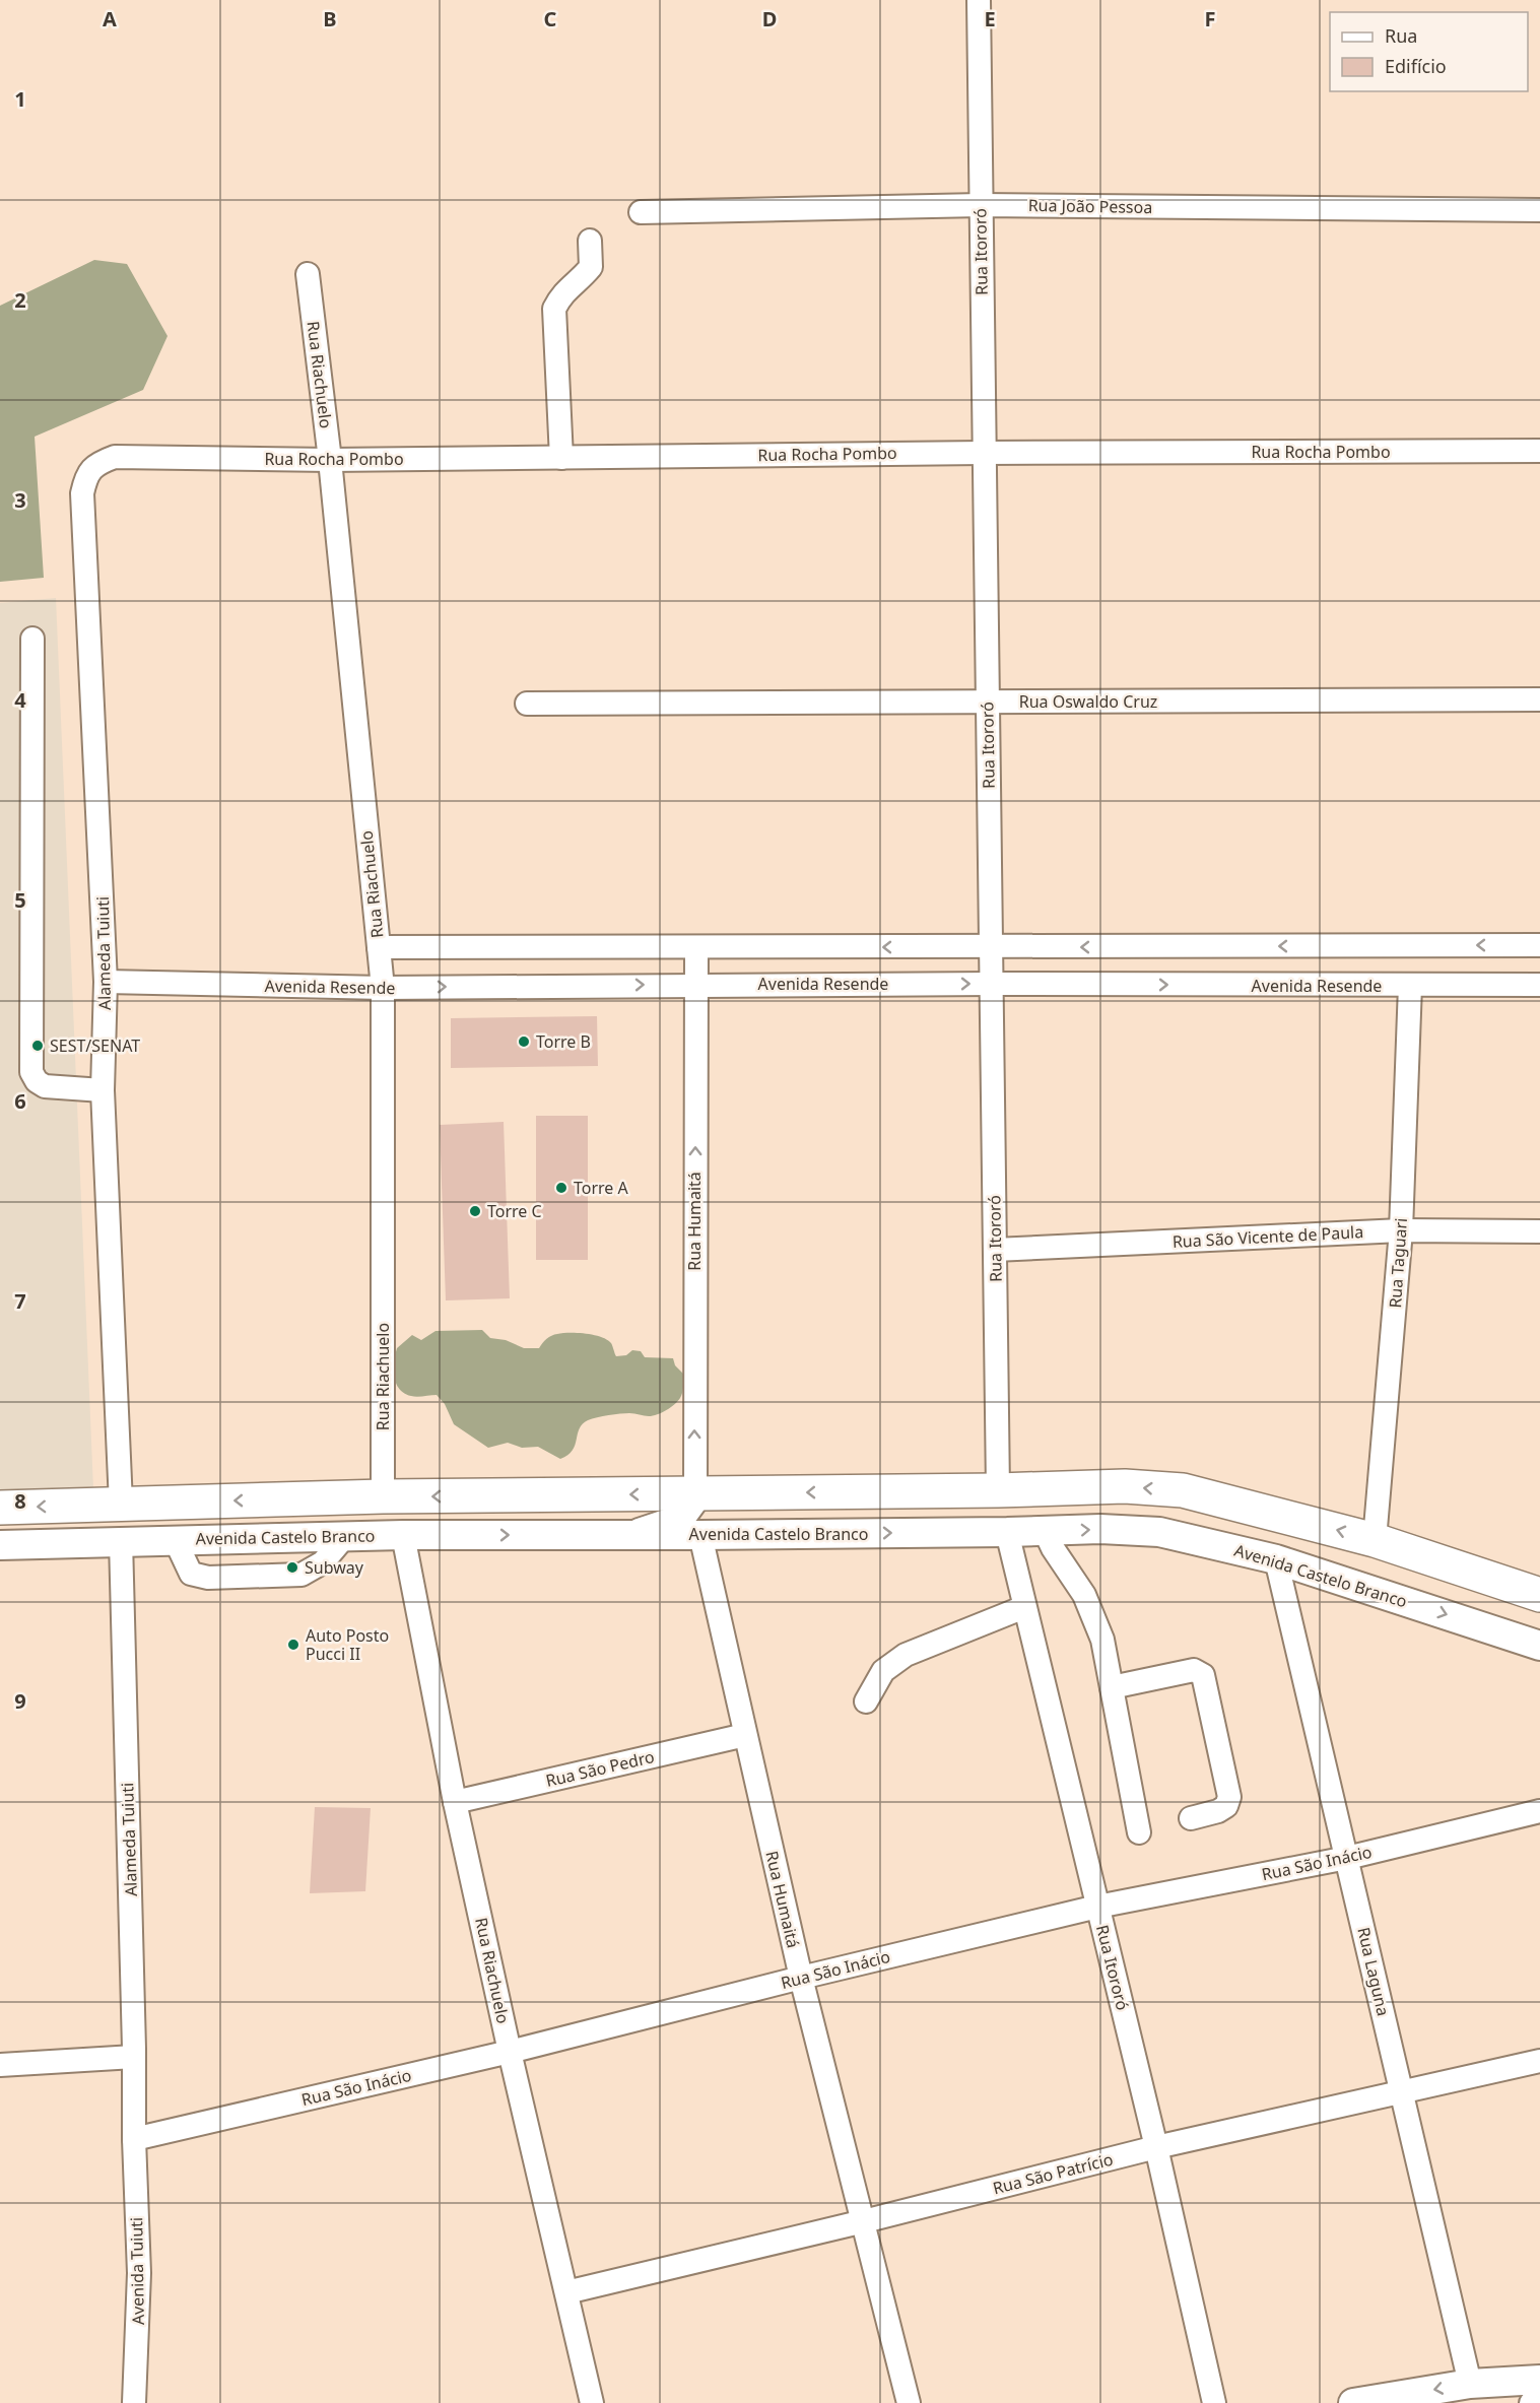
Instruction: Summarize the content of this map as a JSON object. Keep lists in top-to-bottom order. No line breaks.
{"streets":{"main road":["Avenida Castelo Branco"],"street":["Rua João Pessoa","Rua Itororó","Rua Riachuelo","Rua Rocha Pombo","Rua Oswaldo Cruz","Alameda Tuiuti","Avenida Resende","Rua Humaitá","Rua São Vicente de Paula","Rua Taguari","Rua São Pedro","Rua São Inácio","Rua Laguna","Rua São Patrício","Avenida Tuiuti"]},"crossings":[["Rua João Pessoa","Rua Itororó"],["Rua Itororó","Rua Rocha Pombo"],["Rua Itororó","Rua Oswaldo Cruz"],["Rua Itororó","Avenida Resende"],["Rua Itororó","Rua São Vicente de Paula"],["Rua Itororó","Avenida Castelo Branco"],["Rua Itororó","Rua São Inácio"],["Rua Itororó","Rua São Patrício"],["Rua Riachuelo","Rua Rocha Pombo"],["Rua Riachuelo","Avenida Resende"],["Rua Riachuelo","Avenida Castelo Branco"],["Rua Riachuelo","Rua São Pedro"],["Rua Riachuelo","Rua São Inácio"],["Rua Riachuelo","Rua São Patrício"],["Rua Rocha Pombo","Alameda Tuiuti"],["Alameda Tuiuti","Avenida Resende"],["Alameda Tuiuti","Avenida Castelo Branco"],["Alameda Tuiuti","Rua São Inácio"],["Alameda Tuiuti","Avenida Tuiuti"],["Avenida Resende","Rua Humaitá"],["Avenida Resende","Rua Taguari"],["Rua Humaitá","Avenida Castelo Branco"],["Rua Humaitá","Rua São Pedro"],["Rua Humaitá","Rua São Inácio"],["Rua Humaitá","Rua São Patrício"],["Rua São Vicente de Paula","Rua Taguari"],["Avenida Castelo Branco","Rua Laguna"],["Rua São Inácio","Rua Laguna"],["Rua São Inácio","Avenida Tuiuti"],["Rua Laguna","Rua São Patrício"]],"one_way":["Rua Humaitá","Avenida Castelo Branco"],"places":["Torre B","SEST/SENAT","Torre A","Torre C","Subway","Auto Posto Pucci II"],"legend":["Rua","Edifício"],"grid":{"columns":["A","B","C","D","E","F"],"rows":["1","2","3","4","5","6","7","8","9"]}}
